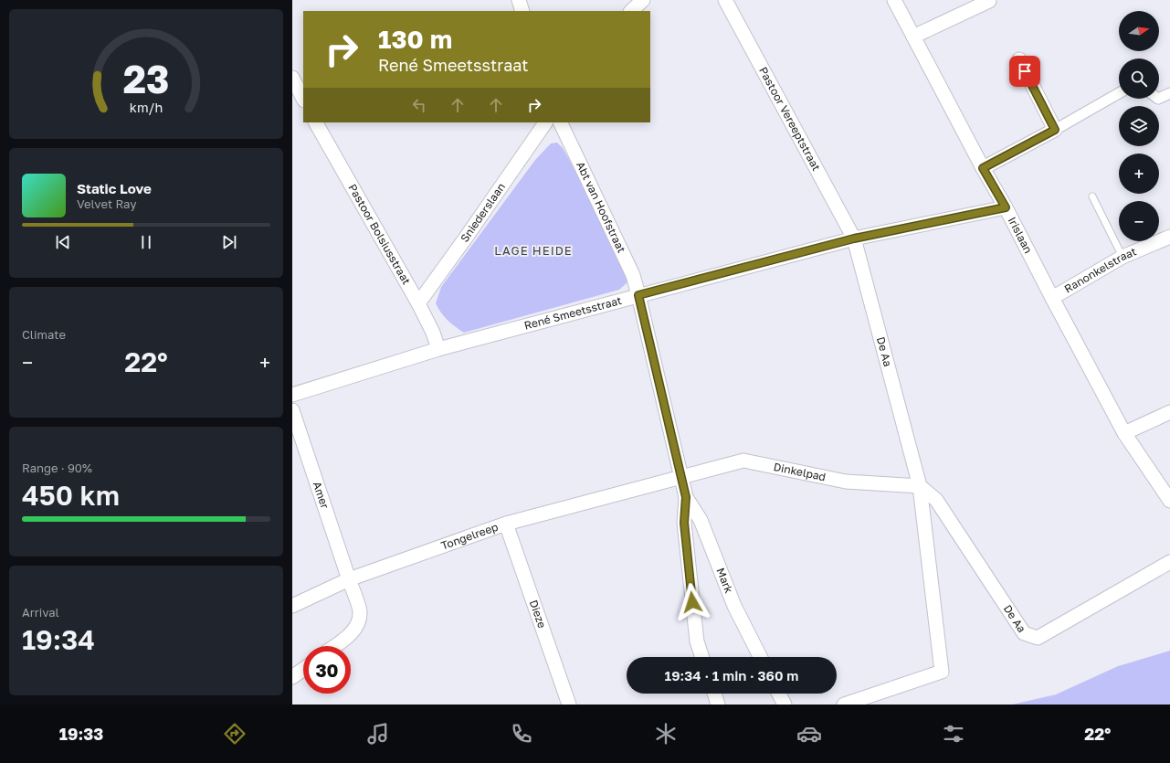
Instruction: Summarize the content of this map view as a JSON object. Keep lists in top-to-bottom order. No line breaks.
{"streets":{"street":["Pastoor Vereeptstraat","Abt van Hoofstraat","Sniederslaan","Pastoor Bolsiusstraat","Irislaan","Ranonkelstraat","René Smeetsstraat","De Aa","Dinkelpad","Amer","Tongelreep","Mark","Dieze"]},"crossings":[["Pastoor Vereeptstraat","René Smeetsstraat"],["Pastoor Vereeptstraat","De Aa"],["Abt van Hoofstraat","René Smeetsstraat"],["Abt van Hoofstraat","Mark"],["Sniederslaan","Pastoor Bolsiusstraat"],["Pastoor Bolsiusstraat","René Smeetsstraat"],["Irislaan","Ranonkelstraat"],["Irislaan","René Smeetsstraat"],["René Smeetsstraat","De Aa"],["René Smeetsstraat","Mark"],["De Aa","Dinkelpad"],["Dinkelpad","Tongelreep"],["Dinkelpad","Mark"],["Amer","Tongelreep"],["Tongelreep","Mark"],["Tongelreep","Dieze"]],"districts":["LAGE HEIDE"],"north":"right","page":{"map_buttons":["+","−"],"turn":["130 m","René Smeetsstraat"],"song":["Static Love","Velvet Ray"],"tile":["Climate",["Range · 90%","450 km"],["Arrival","19:34"]],"heat":["−","22°","+"],"limit":"30","trip":"19:34 · 1 min · 360 m","tabs":["19:33","22°"],"gauge":["23","km/h"]}}
